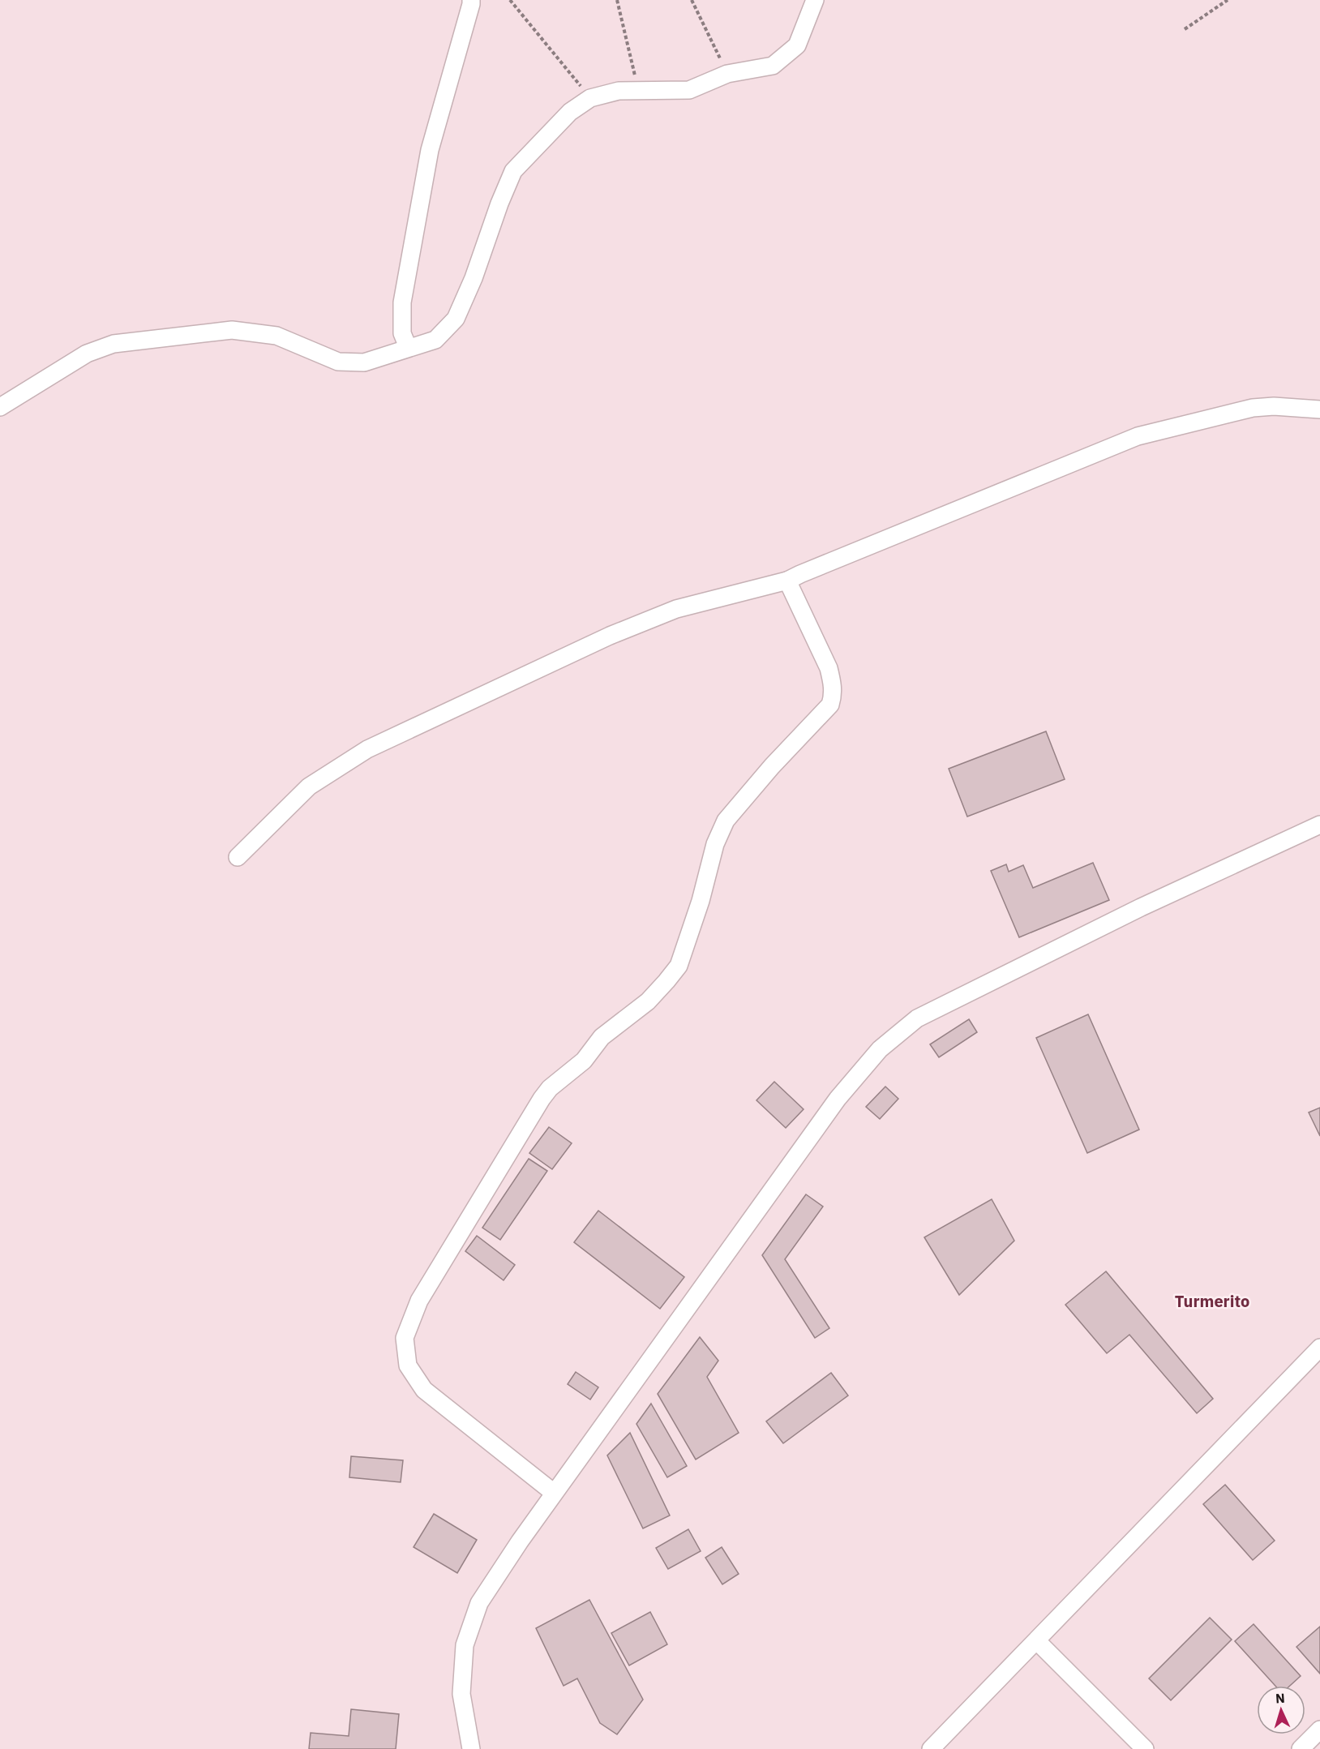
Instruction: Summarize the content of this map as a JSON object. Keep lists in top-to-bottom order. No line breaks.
{"districts":["Turmerito"],"north":"top"}
